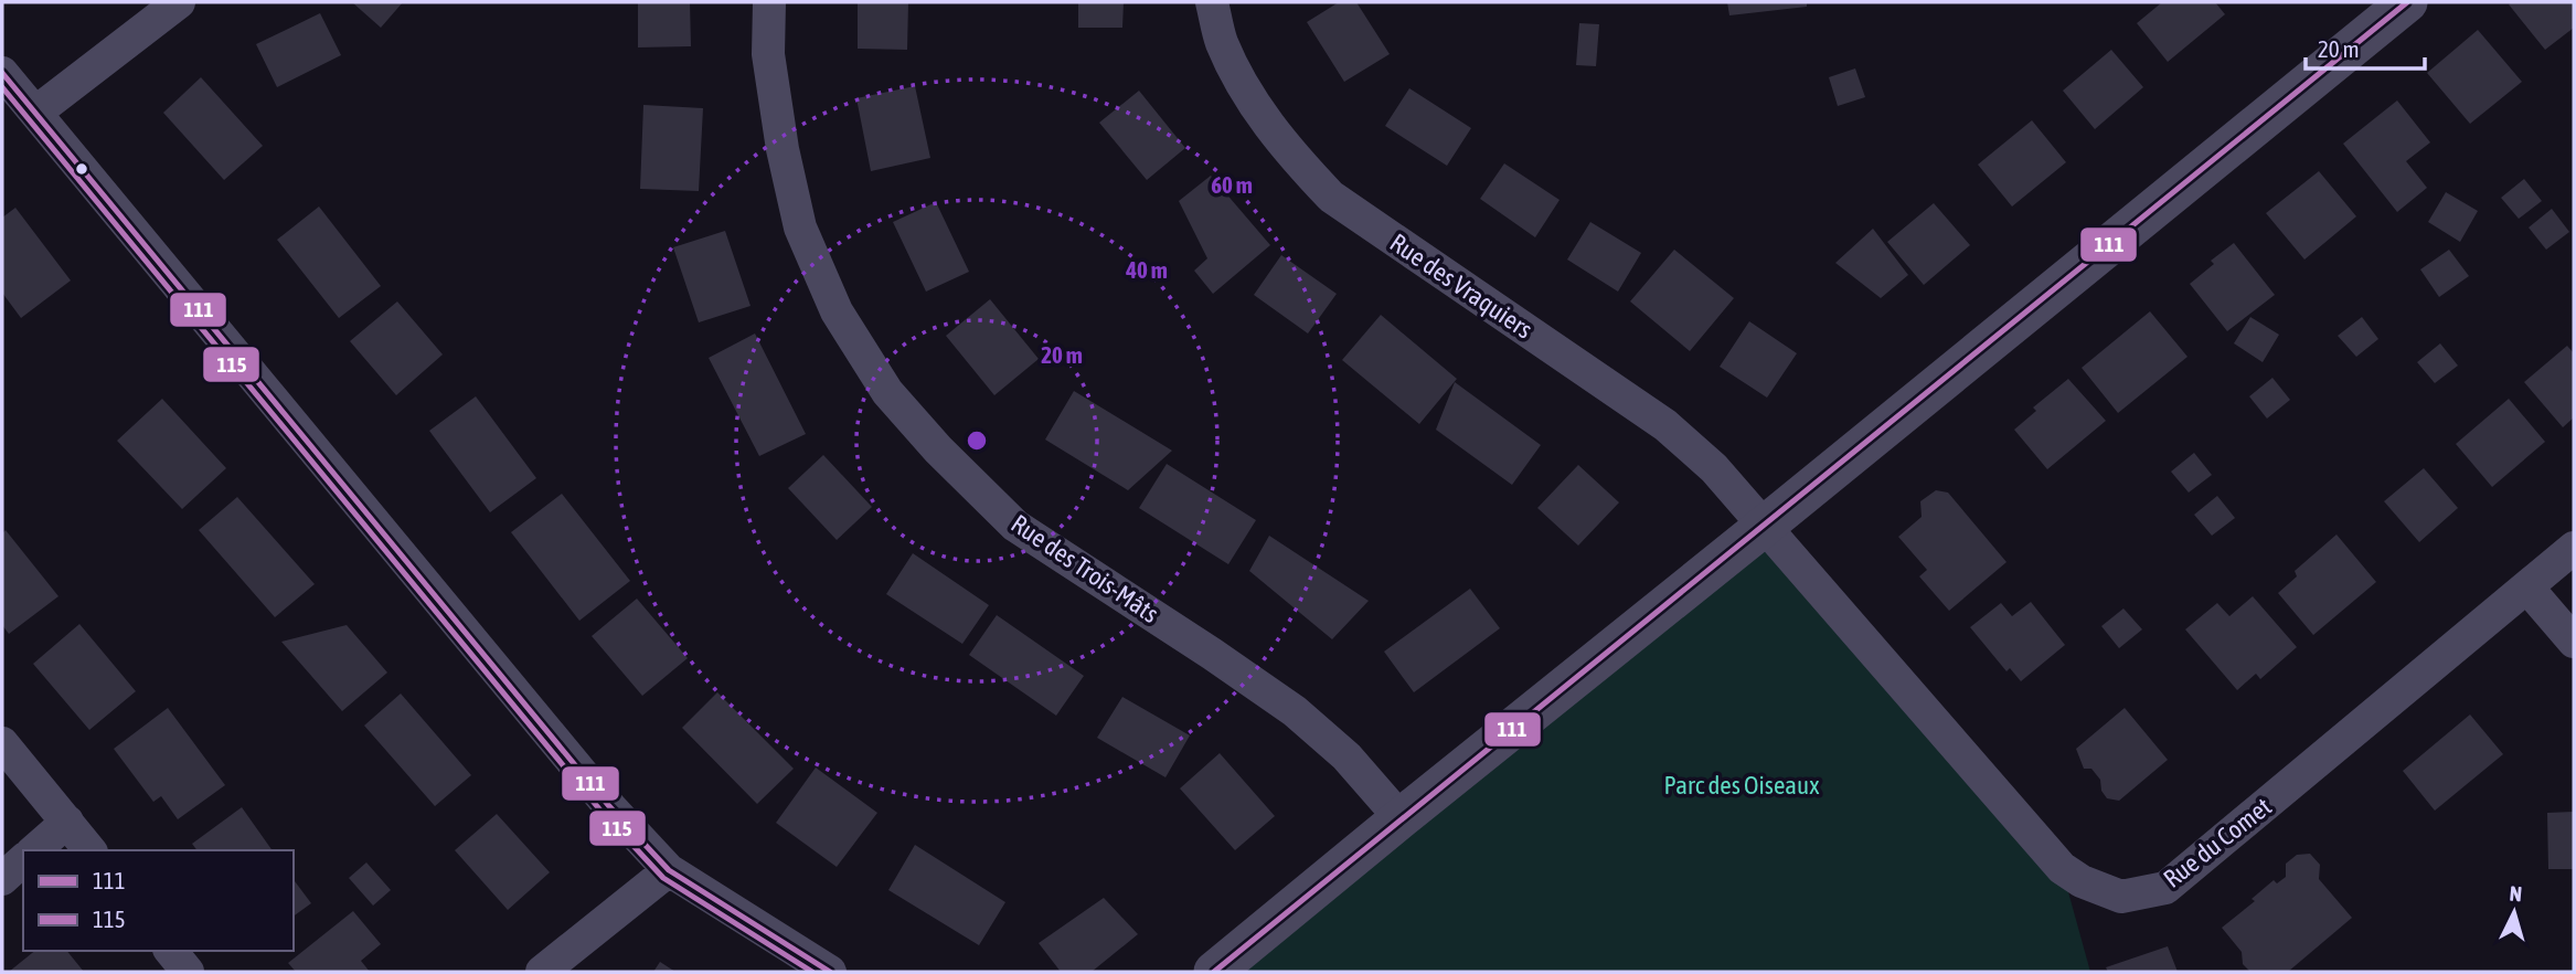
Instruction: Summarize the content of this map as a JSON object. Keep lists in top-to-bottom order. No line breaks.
{"streets":{"street":["Rue des Vraquiers","Rue des Trois-Mâts","Rue du Comet"]},"crossings":[["Rue des Vraquiers","Rue du Comet"]],"parks":["Parc des Oiseaux"],"lines":["transit line 111","transit line 115"],"legend":["111","115"],"scale_bar":"20 m","north":"top","rings":["60 m","40 m","20 m"]}
